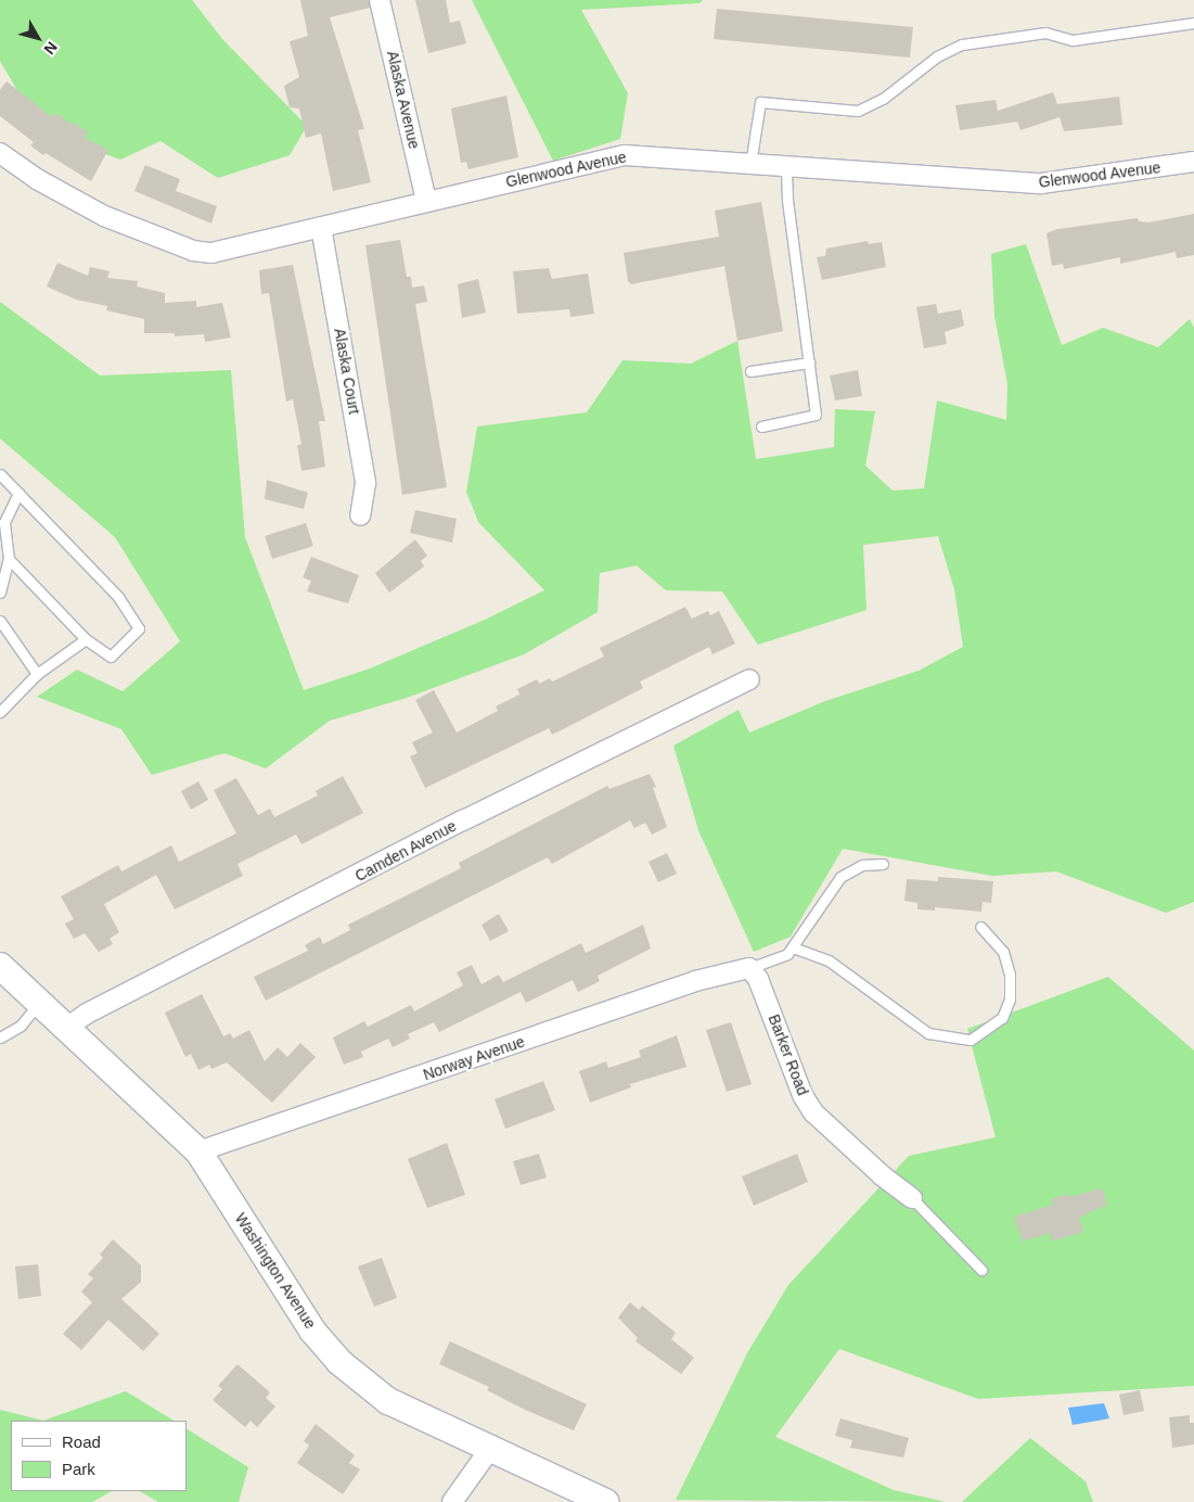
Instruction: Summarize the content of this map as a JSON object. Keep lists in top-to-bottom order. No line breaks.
{"streets":{"street":["Alaska Avenue","Glenwood Avenue","Alaska Court","Camden Avenue","Barker Road","Norway Avenue","Washington Avenue"]},"crossings":[["Alaska Avenue","Glenwood Avenue"],["Glenwood Avenue","Alaska Court"],["Camden Avenue","Washington Avenue"],["Barker Road","Norway Avenue"],["Norway Avenue","Washington Avenue"]],"legend":["Road","Park"],"north":"bottom right"}
